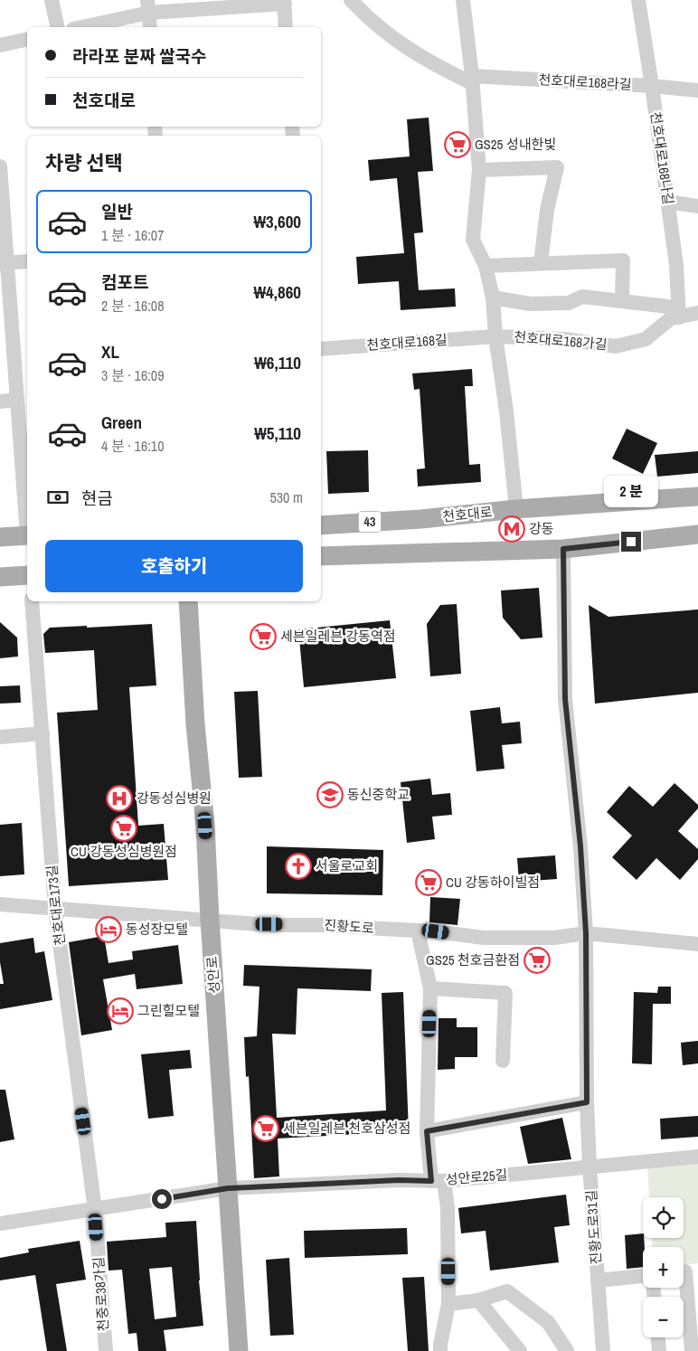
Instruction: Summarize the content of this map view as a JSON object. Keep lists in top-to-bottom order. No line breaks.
{"streets":{"main road":["천호대로","43","성안로"],"street":["천호대로168라길","천호대로168나길","천호대로168가길","천호대로168길","천호대로173길","진황도로","성안로25길","진황도로31길","천중로38가길"]},"crossings":[["천호대로168라길","천호대로168나길"],["천호대로168나길","천호대로168가길"],["천호대로168가길","천호대로168길"],["천호대로173길","진황도로"],["천호대로173길","성안로25길"],["천호대로173길","천중로38가길"],["진황도로","성안로"],["진황도로","진황도로31길"],["성안로","성안로25길"],["성안로25길","진황도로31길"],["성안로25길","천중로38가길"]],"places":{"supermarket":["GS25 성내한빛","세븐일레븐 강동역점","CU 강동성심병원점","CU 강동하이빌점","GS25 천호금환점","세븐일레븐 천호삼성점"],"metro station":["강동"],"school or university":["동신중학교"],"hospital":["강동성심병원"],"church":["서울로교회"],"hotel":["동성장모텔","그린힐모텔"]},"page":{"banner":["라라포 분짜 쌀국수","천호대로"],"heading":"차량 선택","list":[{"name":"일반","note":"1 분 · 16:07","value":"₩3,600"},{"name":"컴포트","note":"2 분 · 16:08","value":"₩4,860"},{"name":"XL","note":"3 분 · 16:09","value":"₩6,110"},{"name":"Green","note":"4 분 · 16:10","value":"₩5,110"}],"pay":["현금","530 m"],"bubble":"2 분","buttons":"호출하기","map_buttons":["+","−"]}}
